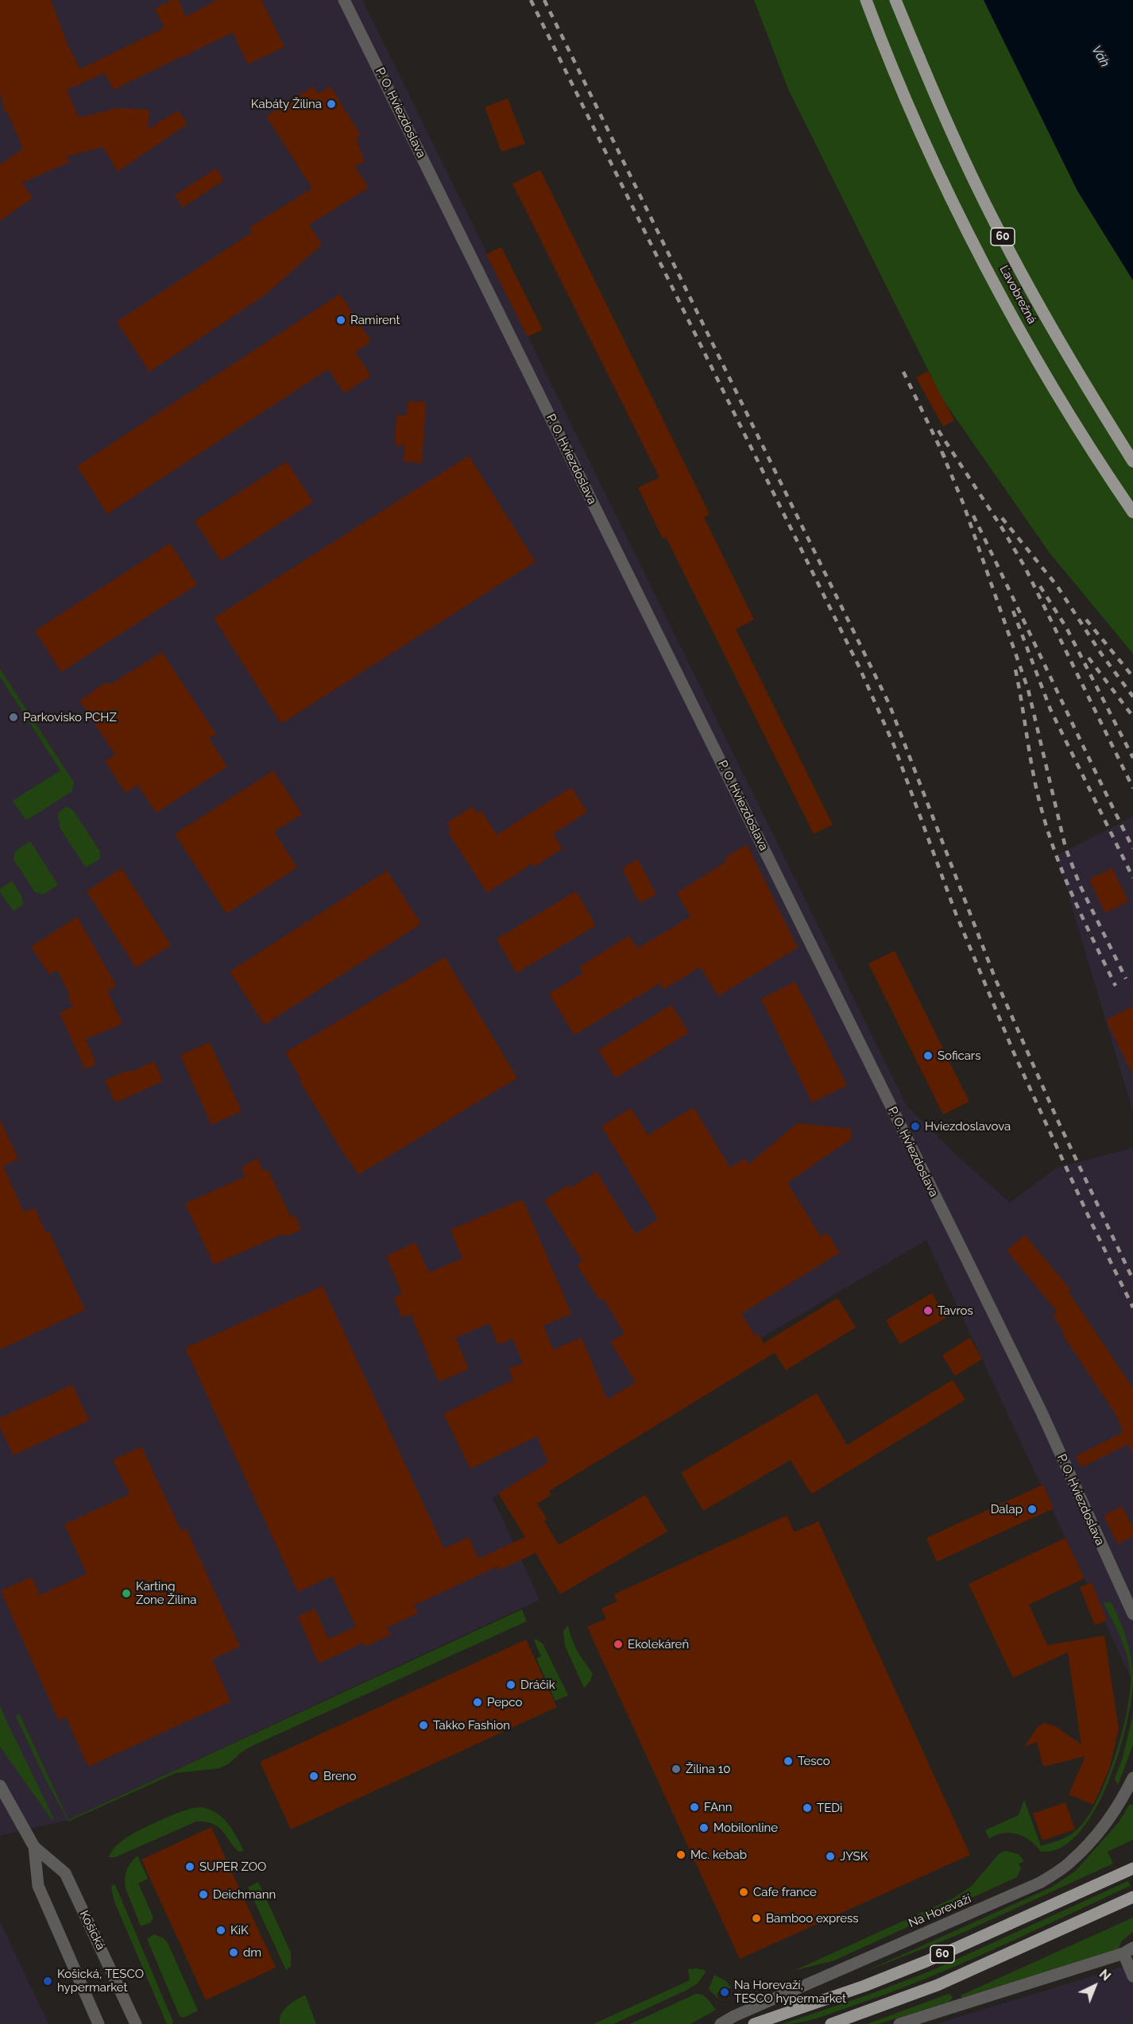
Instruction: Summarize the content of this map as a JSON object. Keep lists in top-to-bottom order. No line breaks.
{"streets":{"main road":["60","Ľavobrežná"],"street":["P. O. Hviezdoslava","Na Horevaží","Košická"]},"water":["Váh"],"places":["Kabáty Žilina","Ramirent","Parkovisko PCHZ","Soficars","Hviezdoslavova","Tavros","Dalap","Karting Zone Žilina","Ekolekáreň","Dráčik","Pepco","Takko Fashion","Tesco","Žilina 10","Breno","FAnn","TEDi","Mobilonline","Mc. kebab","JYSK","SUPER ZOO","Cafe france","Deichmann","Bamboo express","KiK","dm","Košická, TESCO hypermarket","Na Horevaží, TESCO hypermarket"],"north":"top right"}
